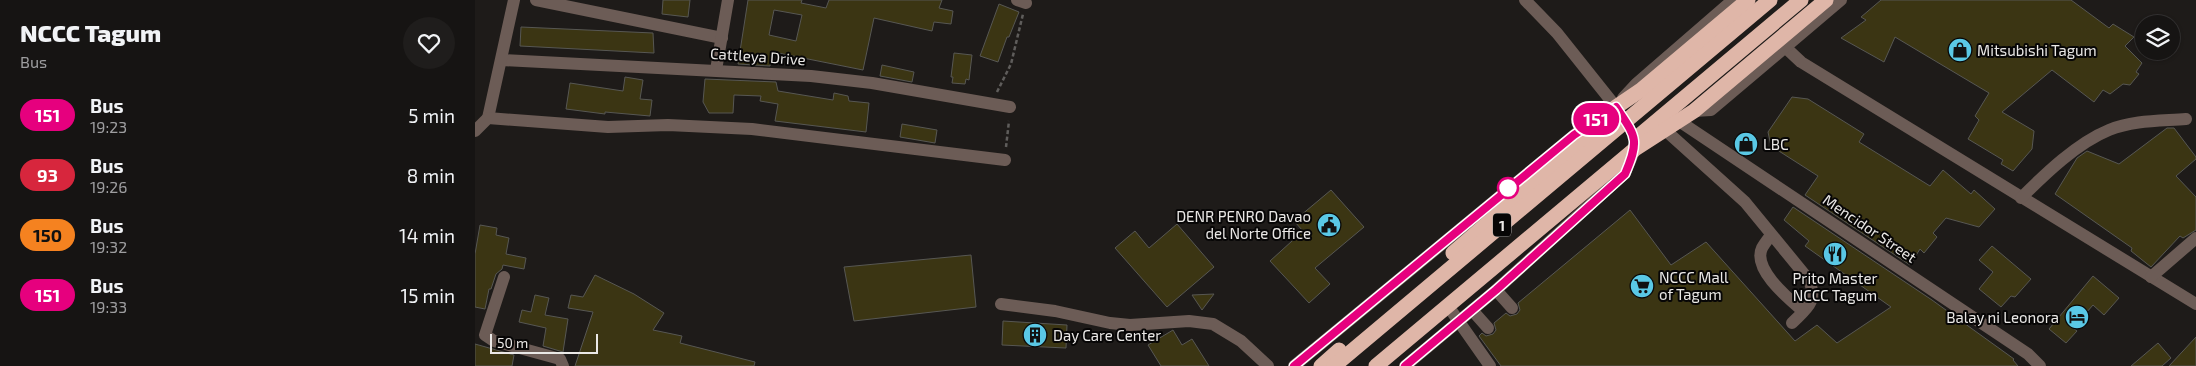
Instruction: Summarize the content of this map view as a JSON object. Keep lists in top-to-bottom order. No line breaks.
{"streets":{"highway":["1"],"street":["Cattleya Drive","Mencidor Street"]},"crossings":[["1","Mencidor Street"]],"places":{"shop":["Mitsubishi Tagum","LBC"],"public building":["DENR PENRO Davao del Norte Office"],"restaurant":["Prito Master NCCC Tagum"],"supermarket":["NCCC Mall of Tagum"],"hotel":["Balay ni Leonora"],"building":["Day Care Center"]},"lines":["bus line 151"],"scale_bar":"50 m","page":{"heading":["NCCC Tagum","Bus"],"on_map":"151","list":[{"mark":"151","name":"Bus","note":"19:23","value":"5 min"},{"mark":"93","name":"Bus","note":"19:26","value":"8 min"},{"mark":"150","name":"Bus","note":"19:32","value":"14 min"},{"mark":"151","name":"Bus","note":"19:33","value":"15 min"}],"scale":"50 m"}}
